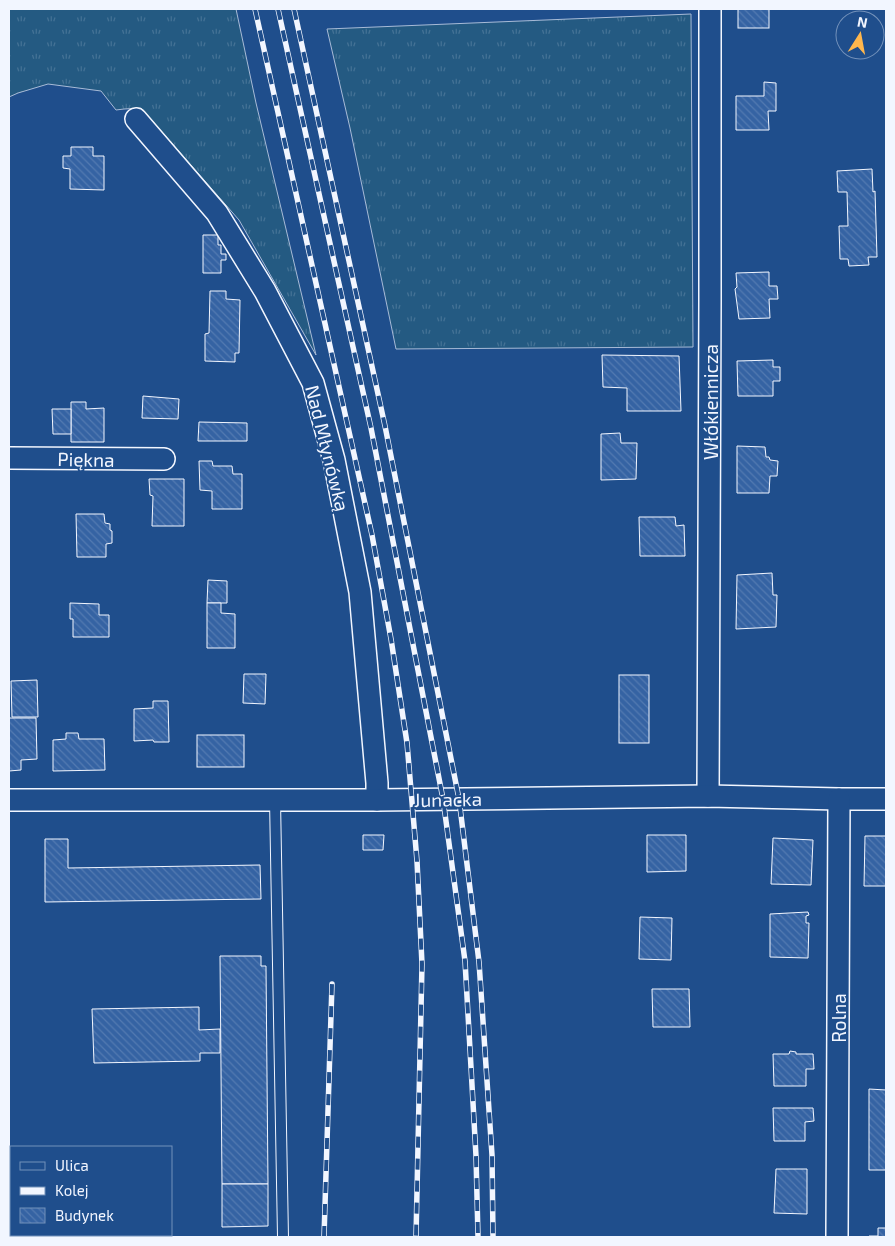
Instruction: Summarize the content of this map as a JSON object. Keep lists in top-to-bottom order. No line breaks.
{"streets":{"street":["Włókiennicza","Nad Młynówką","Piękna","Junacka","Rolna"]},"crossings":[["Włókiennicza","Junacka"],["Nad Młynówką","Junacka"],["Junacka","Rolna"]],"legend":["Ulica","Kolej","Budynek"],"north":"top"}
